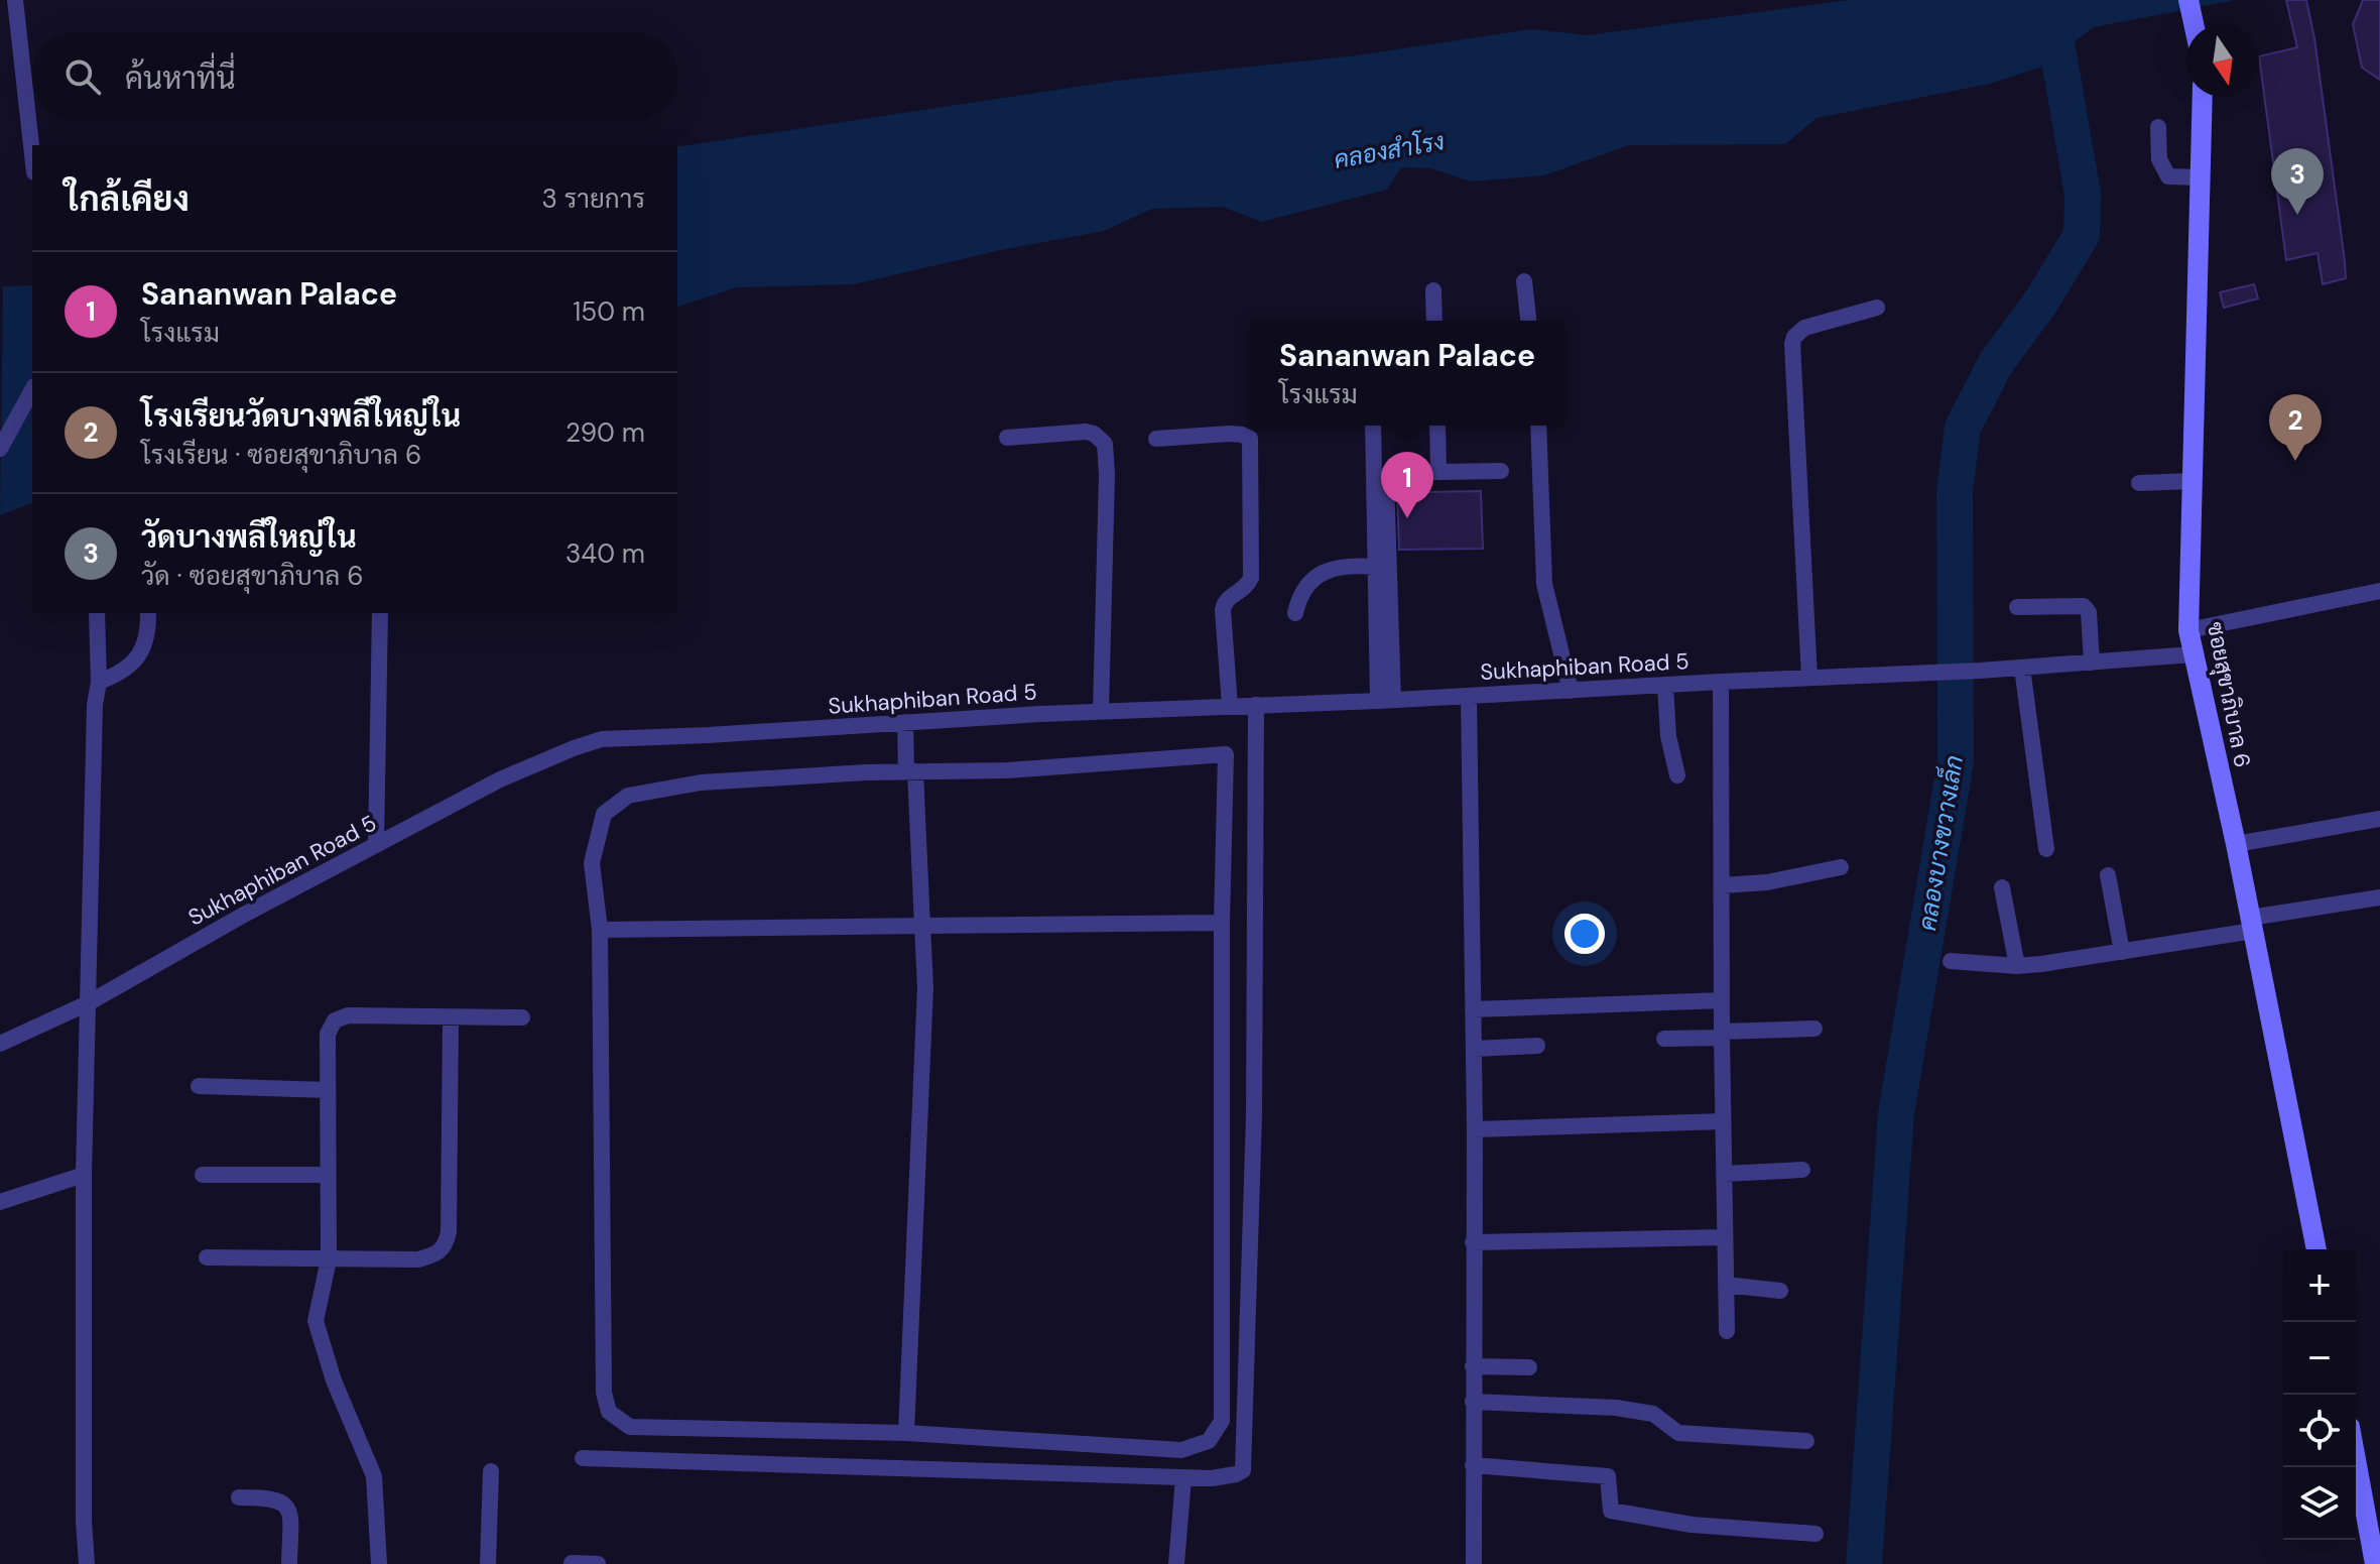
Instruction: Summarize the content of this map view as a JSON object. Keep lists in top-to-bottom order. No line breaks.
{"streets":{"street":["Sukhaphiban Road 5","ซอยสุขาภิบาล 6"]},"crossings":[["Sukhaphiban Road 5","ซอยสุขาภิบาล 6"]],"water":["คลองสำโรง","คลองบางขวางเล็ก"],"north":"bottom","page":{"search":"ค้นหาที่นี่","heading":["ใกล้เคียง","3 รายการ"],"pins":["3","2","1"],"list":[{"mark":"1","name":"Sananwan Palace","note":"โรงแรม","value":"150 m"},{"mark":"2","name":"โรงเรียนวัดบางพลีใหญ่ใน","note":"โรงเรียน · ซอยสุขาภิบาล 6","value":"290 m"},{"mark":"3","name":"วัดบางพลีใหญ่ใน","note":"วัด · ซอยสุขาภิบาล 6","value":"340 m"}],"popup":["Sananwan Palace","โรงแรม"],"map_buttons":["+","−"]}}
